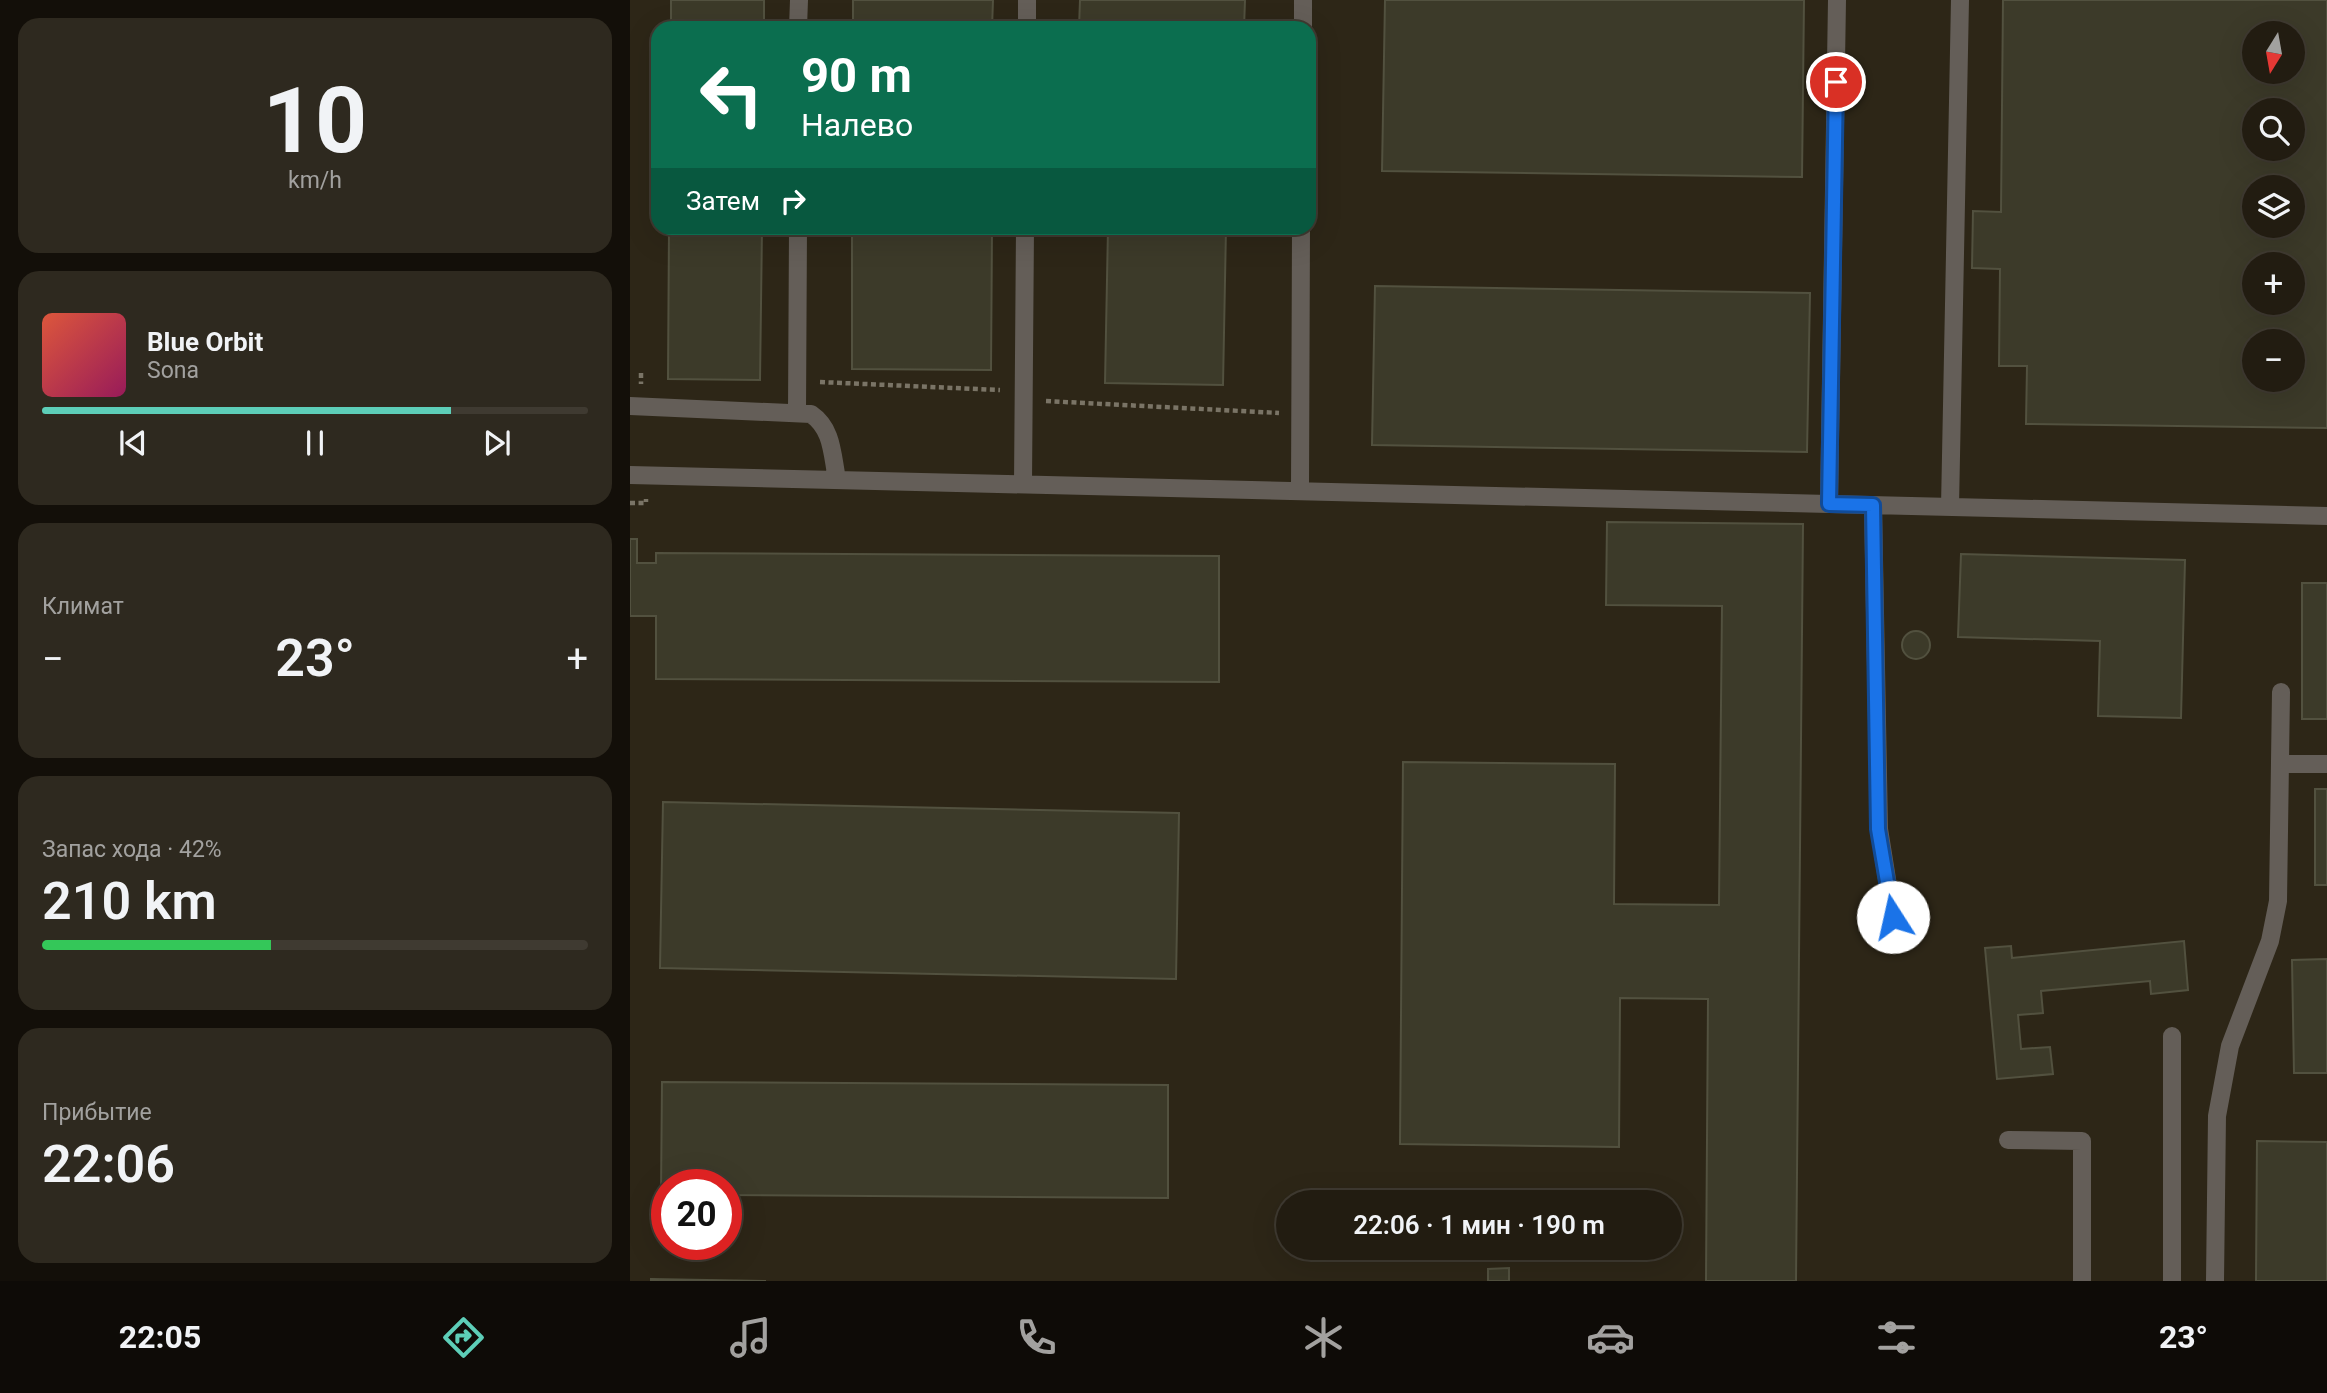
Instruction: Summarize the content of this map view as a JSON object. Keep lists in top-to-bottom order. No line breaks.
{"north":"bottom","page":{"tile":[["10","km/h"],"Климат",["Запас хода · 42%","210 km"],["Прибытие","22:06"]],"map_buttons":["+","−"],"turn":["90 m","Налево"],"then":"Затем","song":["Blue Orbit","Sona"],"heat":["−","23°","+"],"limit":"20","trip":"22:06 · 1 мин · 190 m","tabs":["22:05","23°"]}}
